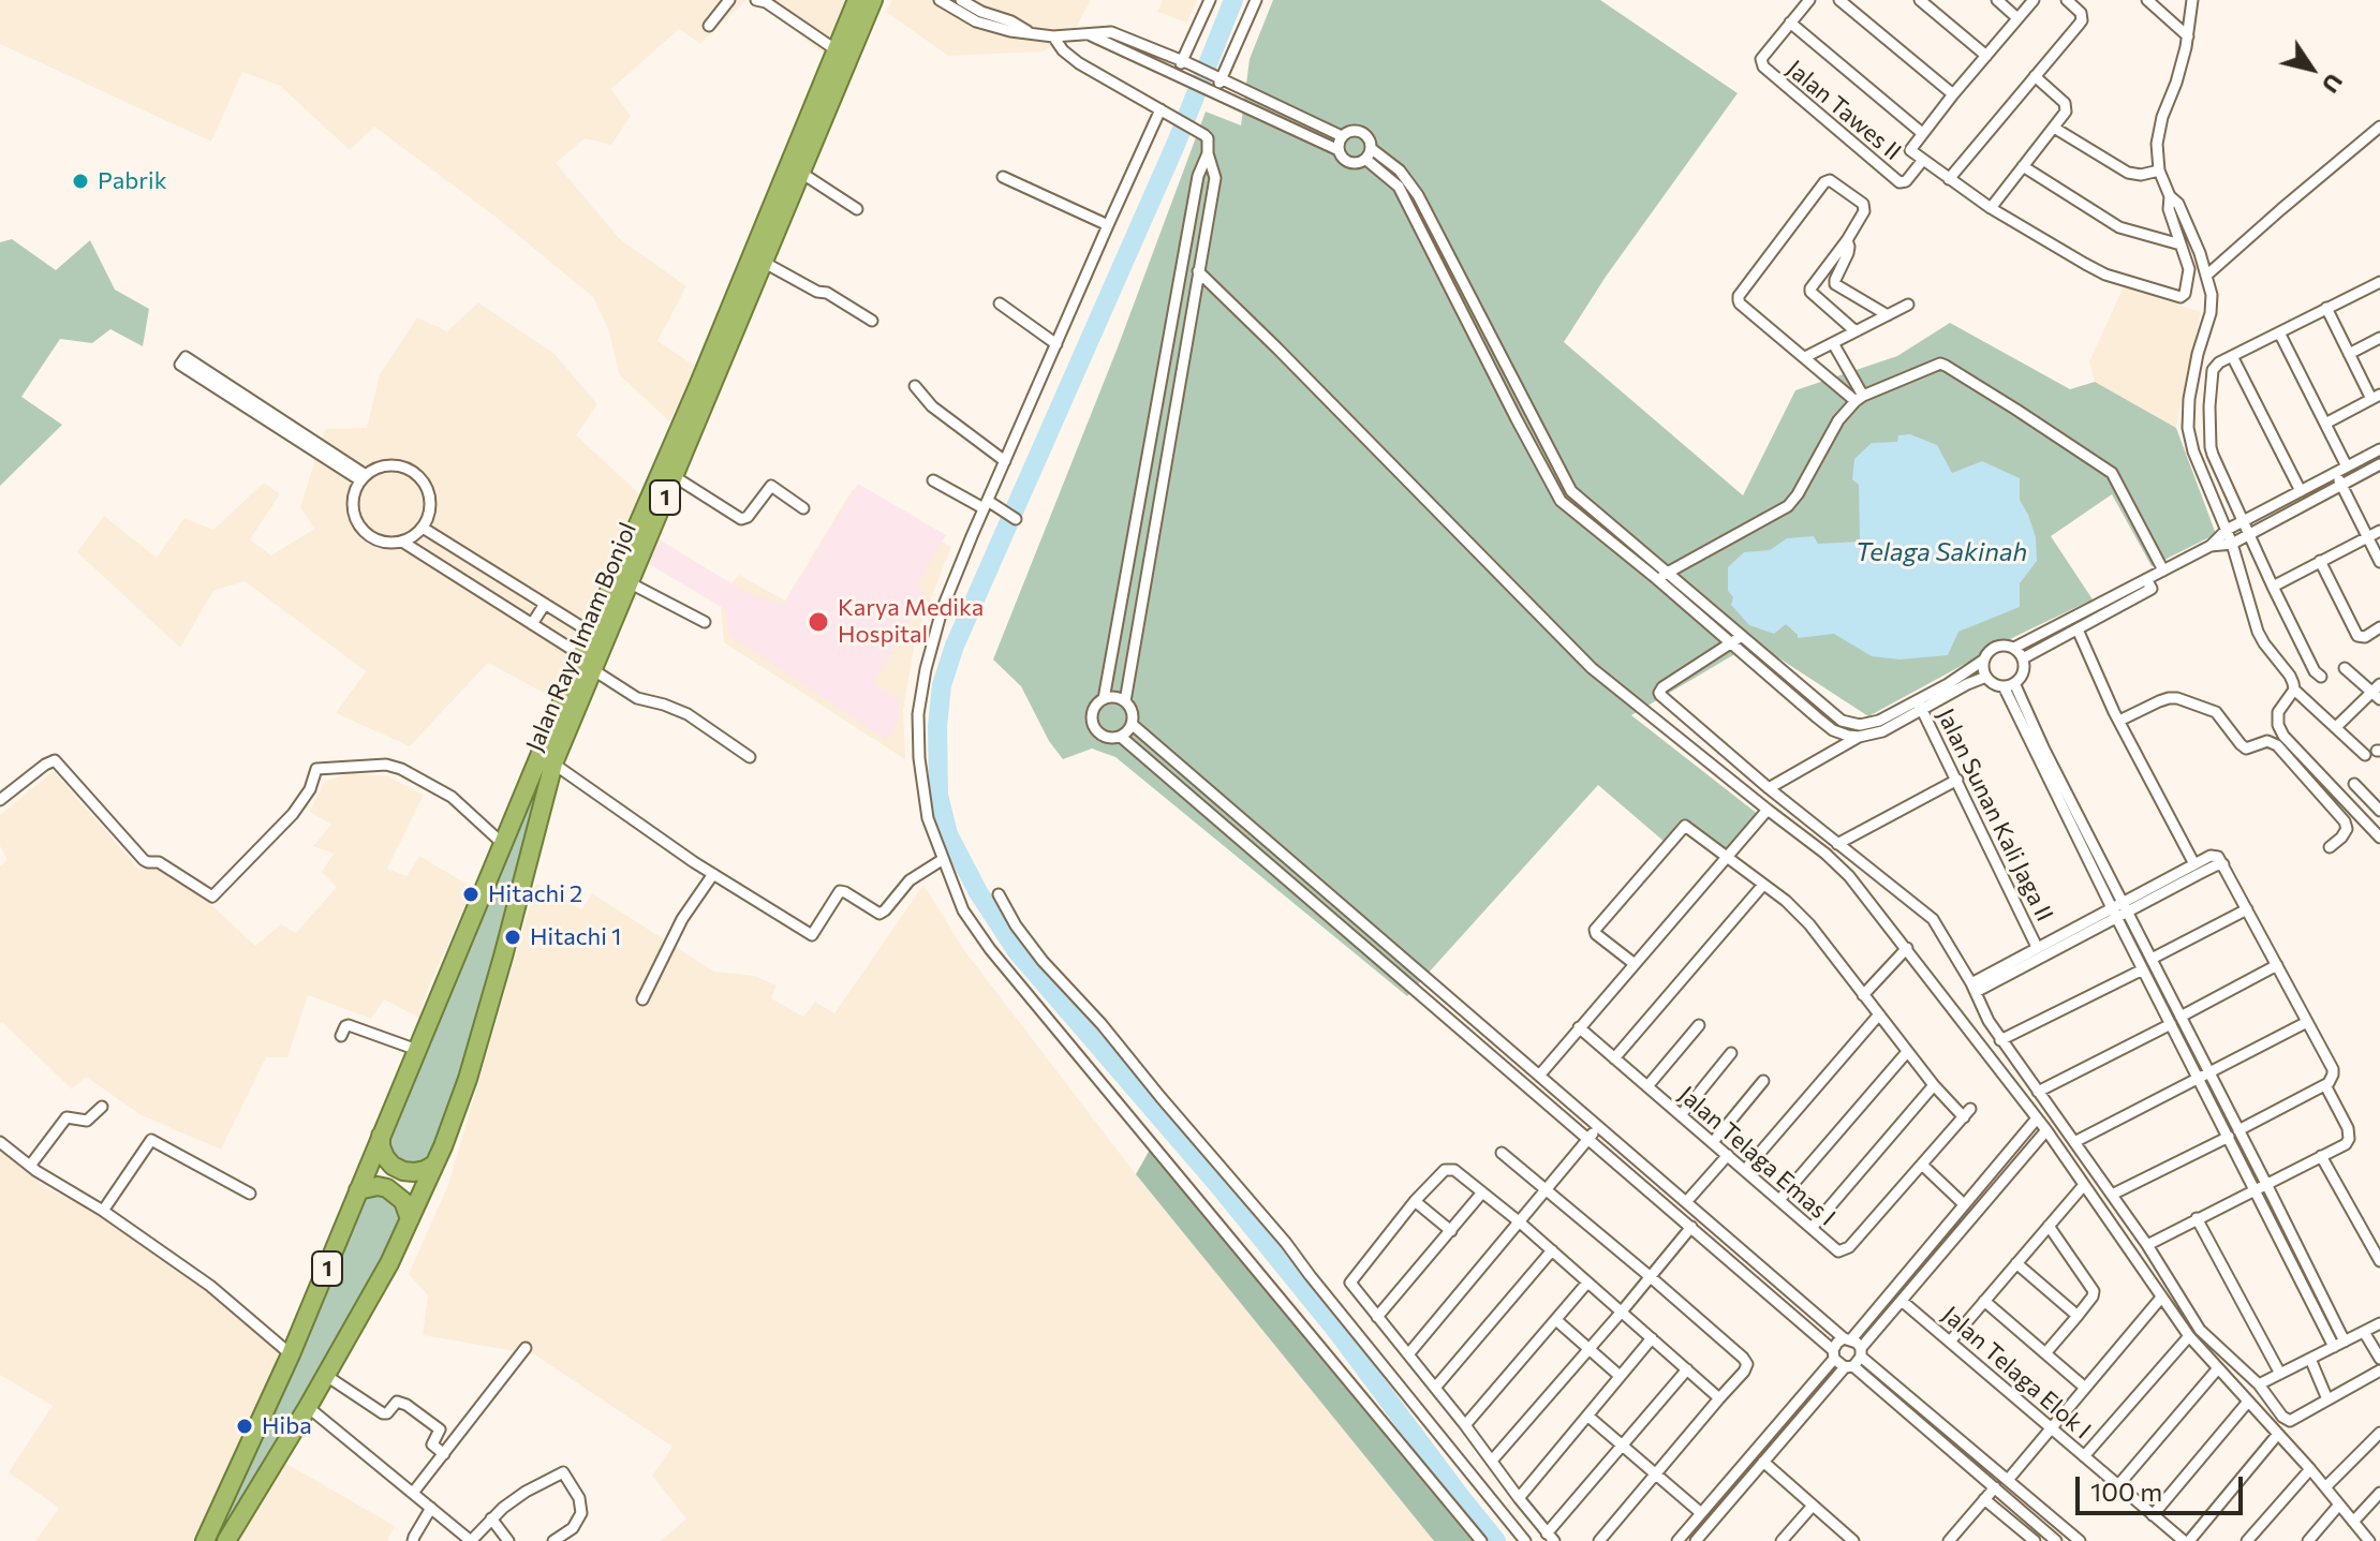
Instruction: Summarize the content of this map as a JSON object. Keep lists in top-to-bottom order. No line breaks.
{"streets":{"highway":["1","Jalan Raya Imam Bonjol"],"street":["Jalan Tawes II","Jalan Sunan Kali Jaga II","Jalan Telaga Emas I","Jalan Telaga Elok I"]},"crossings":[["1","Jalan Raya Imam Bonjol"]],"water":["Telaga Sakinah"],"places":["Pabrik","Karya Medika Hospital","Hitachi 2","Hitachi 1","Hiba"],"scale_bar":"100 m","north":"bottom right"}
